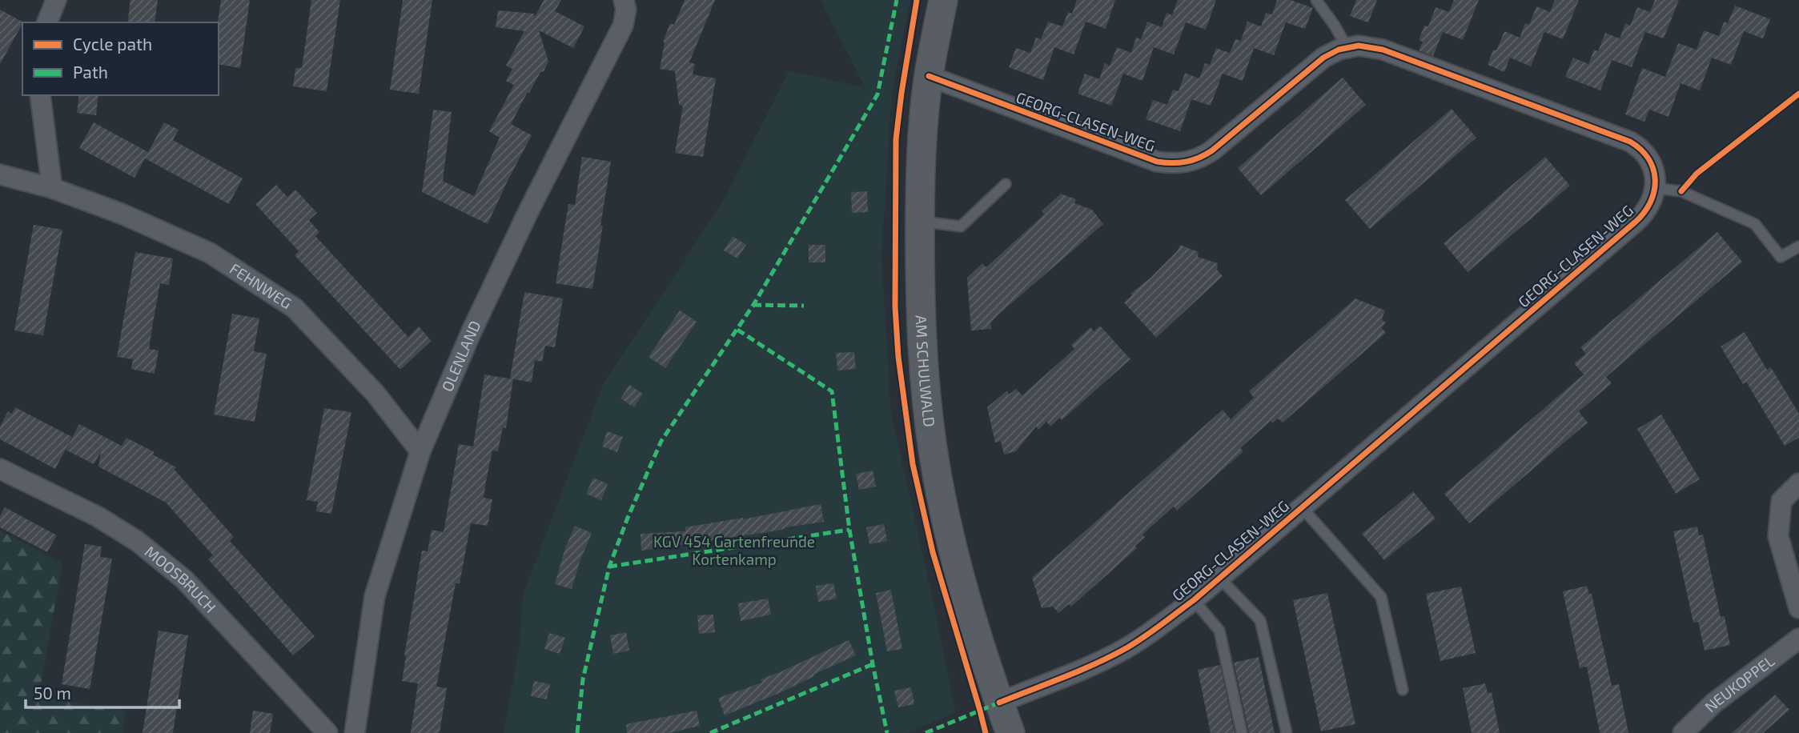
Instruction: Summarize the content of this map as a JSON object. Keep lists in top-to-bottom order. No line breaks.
{"streets":{"street":["GEORG-CLASEN-WEG","FEHNWEG","OLENLAND","AM SCHULWALD","MOOSBRUCH","NEUKOPPEL"]},"crossings":[["GEORG-CLASEN-WEG","AM SCHULWALD"],["FEHNWEG","OLENLAND"]],"parks":["KGV 454 Gartenfreunde Kortenkamp"],"legend":["Cycle path","Path"],"scale_bar":"50 m"}
